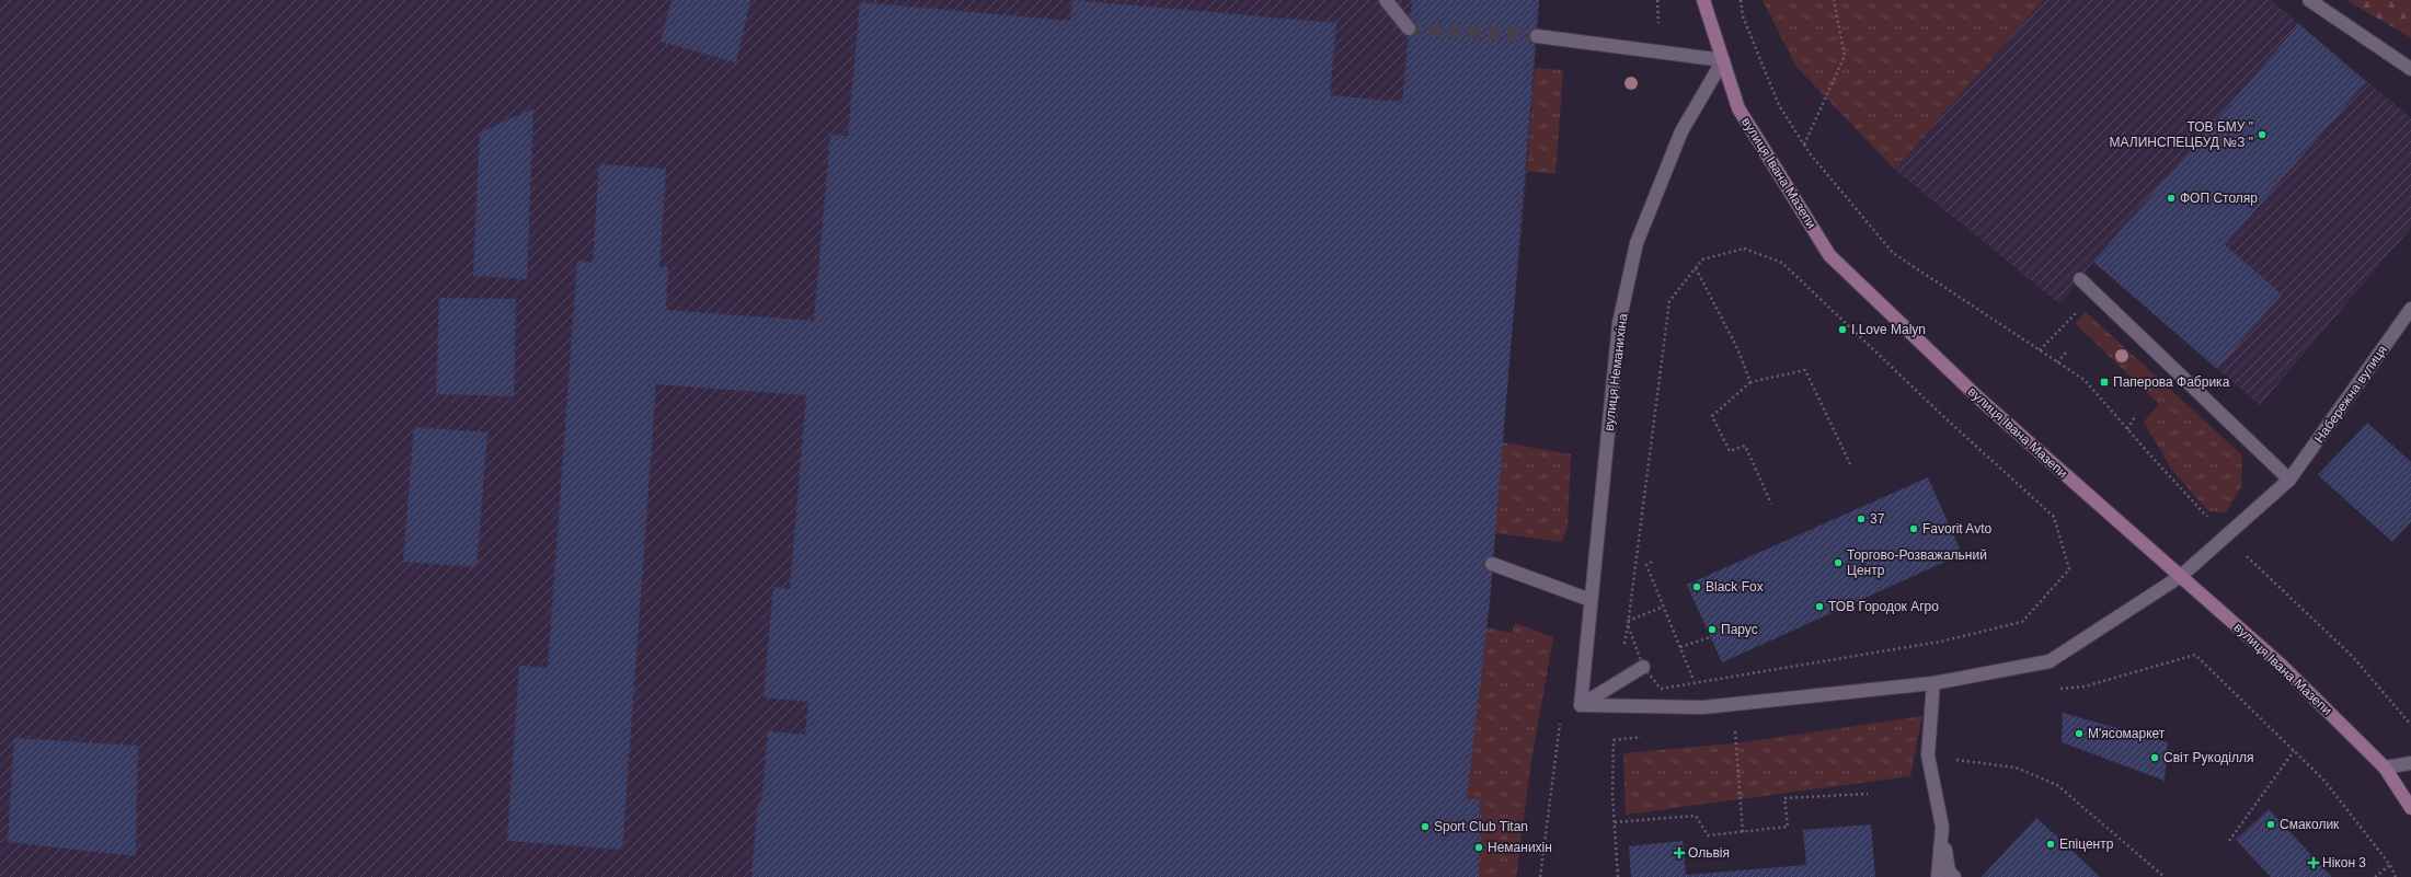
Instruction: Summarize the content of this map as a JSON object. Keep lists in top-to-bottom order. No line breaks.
{"streets":{"main road":["вулиця Івана Мазепи"],"street":["вулиця Неманихіна","Набережна вулиця"]},"crossings":[["вулиця Івана Мазепи","вулиця Неманихіна"],["вулиця Івана Мазепи","Набережна вулиця"],["вулиця Неманихіна","Набережна вулиця"]],"places":{"other":["ТОВ БМУ \" МАЛИНСПЕЦБУД №З \"","ФОП Столяр","I Love Malyn","37","Favorit Avto","Торгово-Розважальний Центр","Black Fox","ТОВ Городок Агро","Парус","М'ясомаркет","Світ Рукоділля","Смаколик","Sport Club Titan","Епіцентр","Неманихін"],"transit":["Паперова Фабрика"],"health":["Ольвія","Нікон 3"]}}
